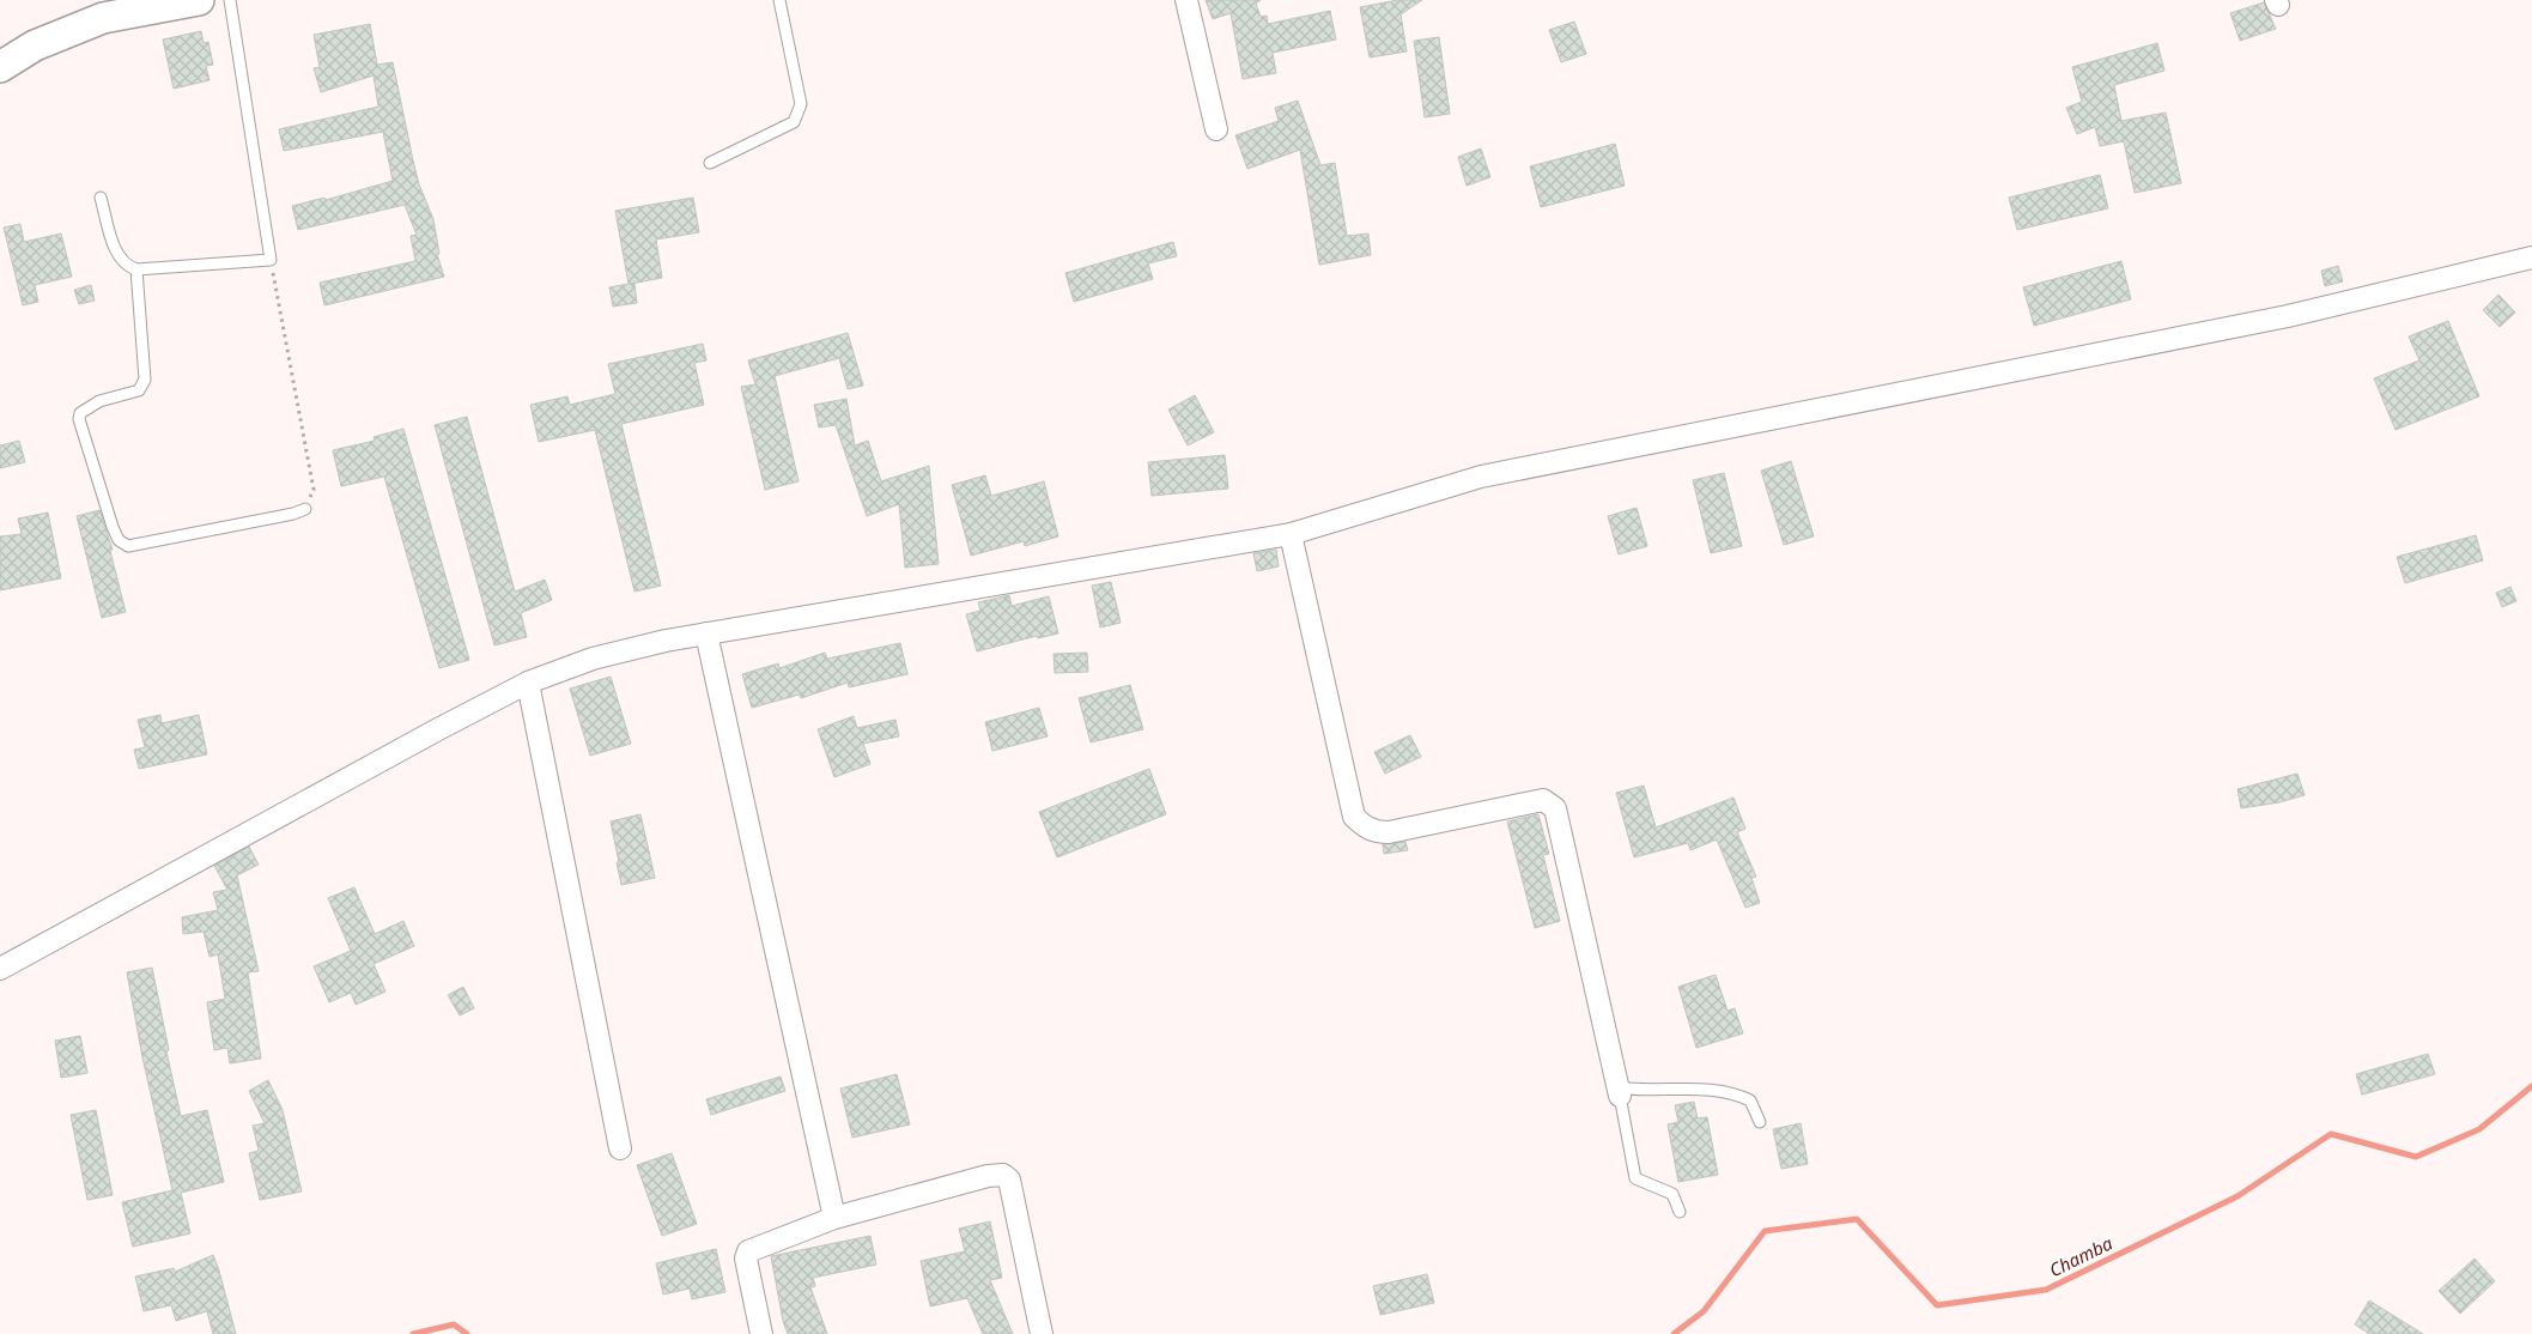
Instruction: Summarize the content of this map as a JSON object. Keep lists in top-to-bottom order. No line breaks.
{"water":["Chamba"]}
